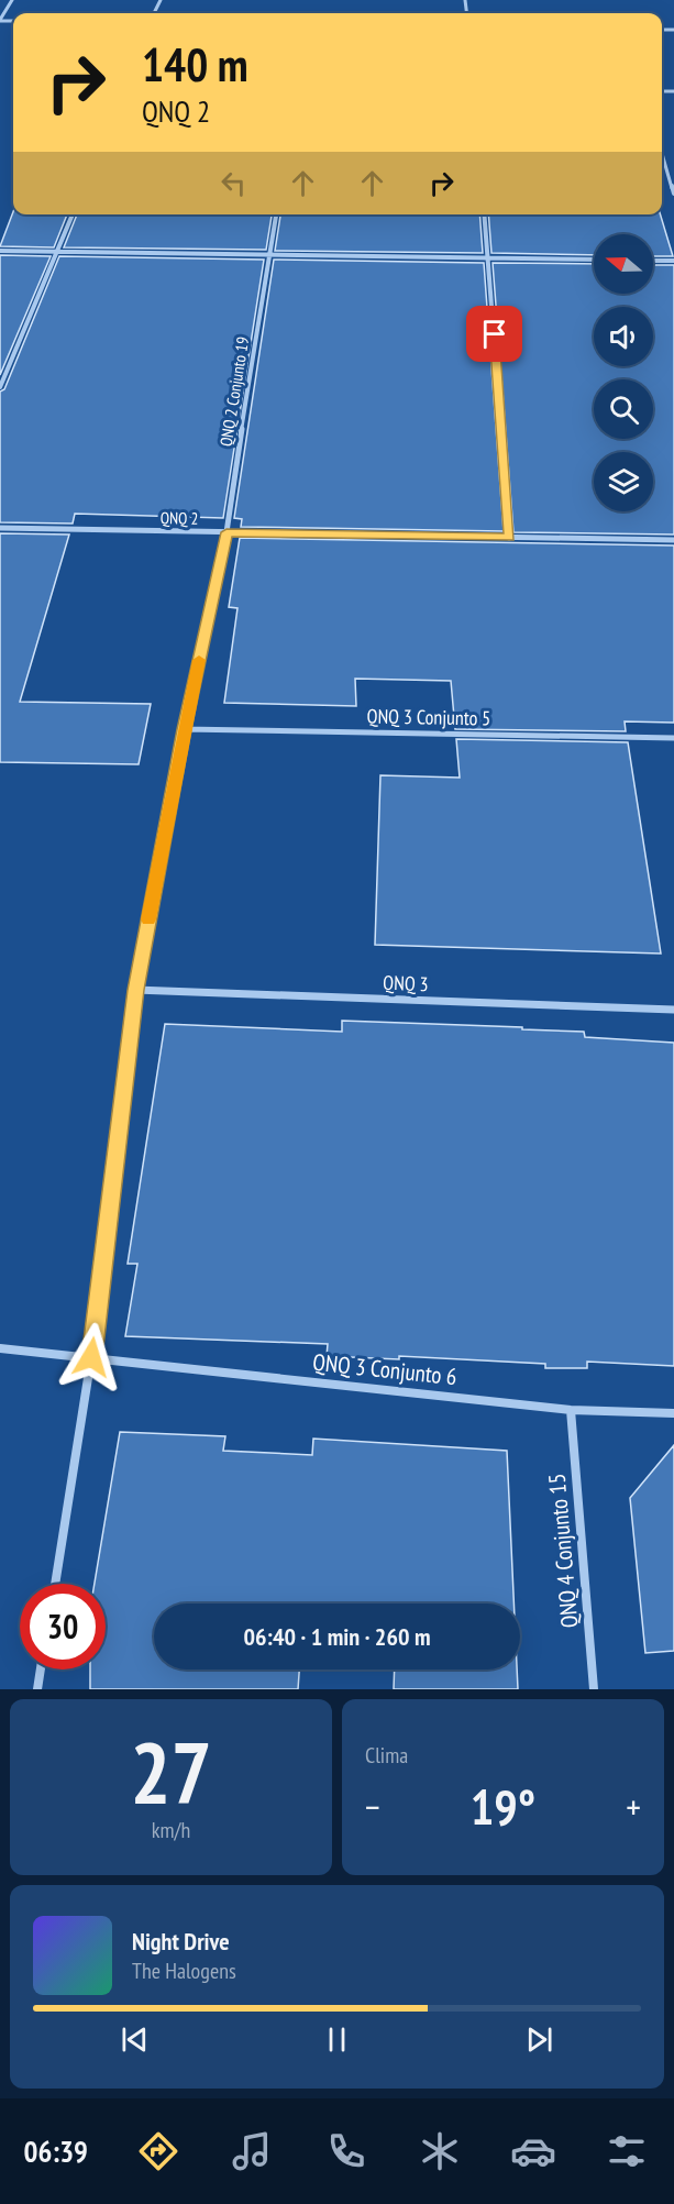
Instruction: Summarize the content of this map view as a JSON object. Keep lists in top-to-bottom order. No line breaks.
{"streets":{"street":["QNQ 2 Conjunto 19","QNQ 2","QNQ 3 Conjunto 5","QNQ 3","QNQ 3 Conjunto 6","QNQ 4 Conjunto 15"]},"crossings":[["QNQ 2 Conjunto 19","QNQ 2"],["QNQ 3 Conjunto 6","QNQ 4 Conjunto 15"]],"north":"left","page":{"turn":["140 m","QNQ 2"],"limit":"30","trip":"06:40 · 1 min · 260 m","tile":[["27","km/h"],"Clima"],"heat":["−","19°","+"],"song":["Night Drive","The Halogens"],"tabs":"06:39"}}
